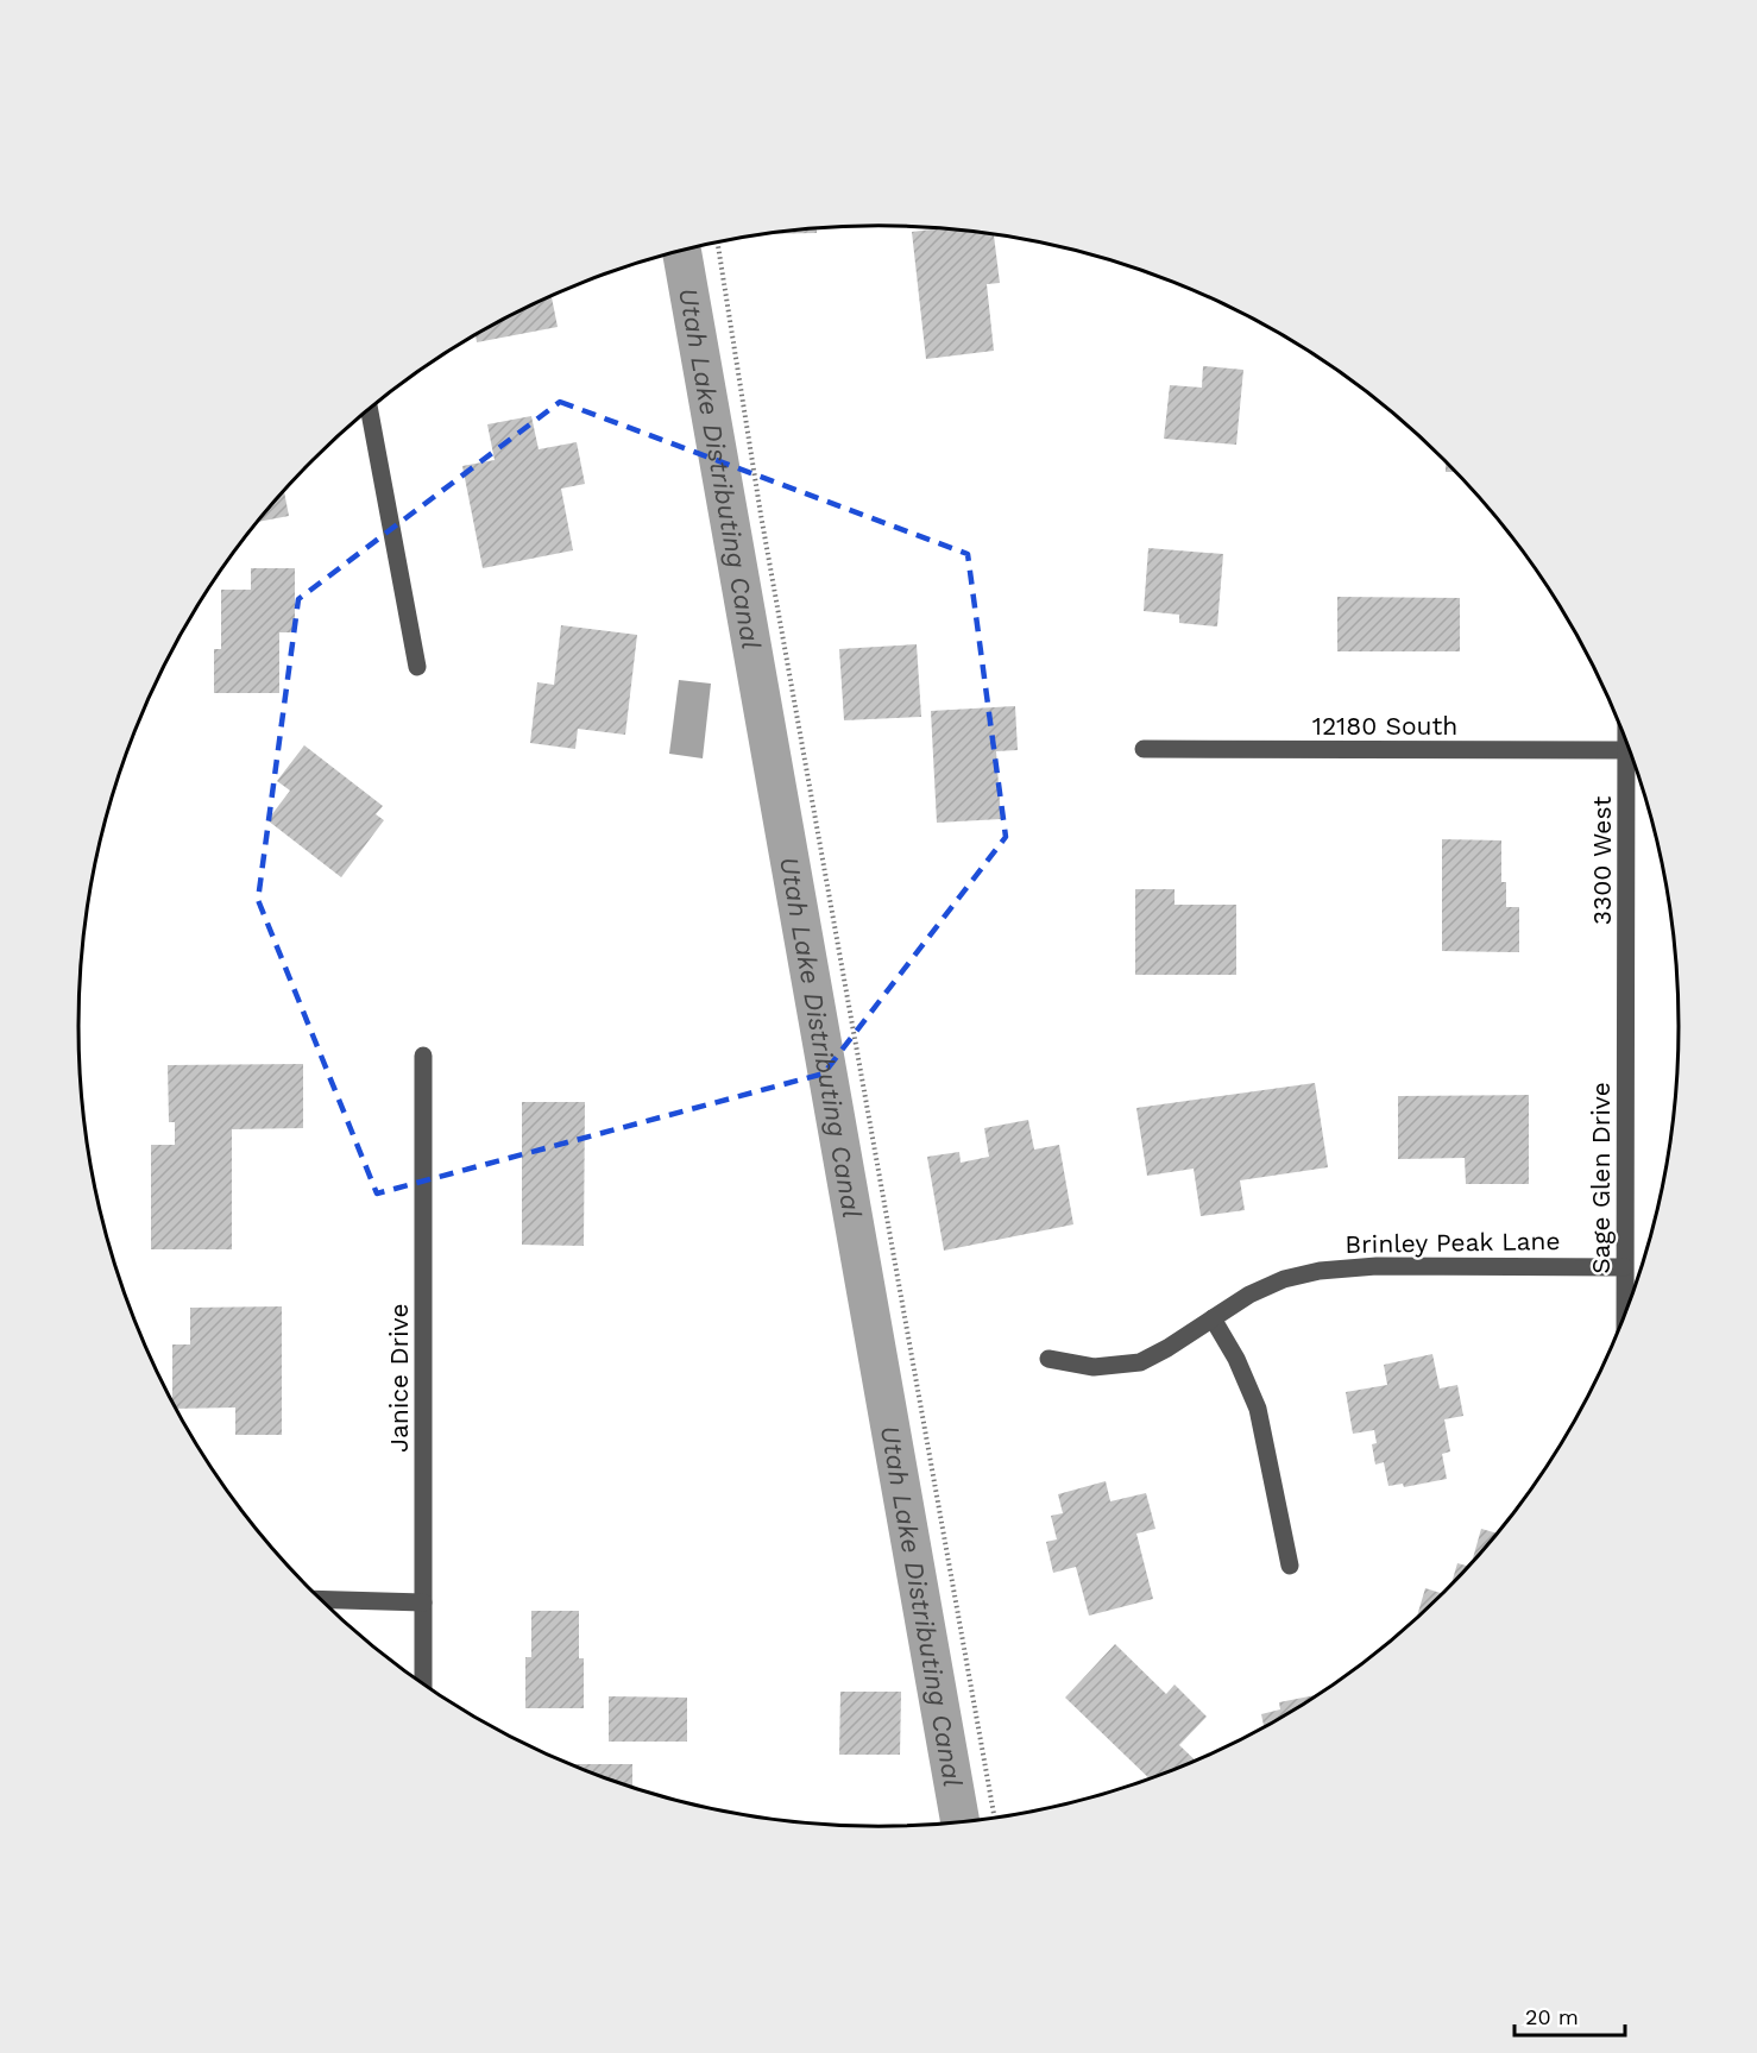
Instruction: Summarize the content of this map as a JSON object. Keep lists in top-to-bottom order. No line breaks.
{"streets":{"street":["12180 South","3300 West","Sage Glen Drive","Brinley Peak Lane","Janice Drive"]},"crossings":[["12180 South","3300 West"],["3300 West","Sage Glen Drive"],["Sage Glen Drive","Brinley Peak Lane"]],"water":["Utah Lake Distributing Canal"],"scale_bar":"20 m"}
